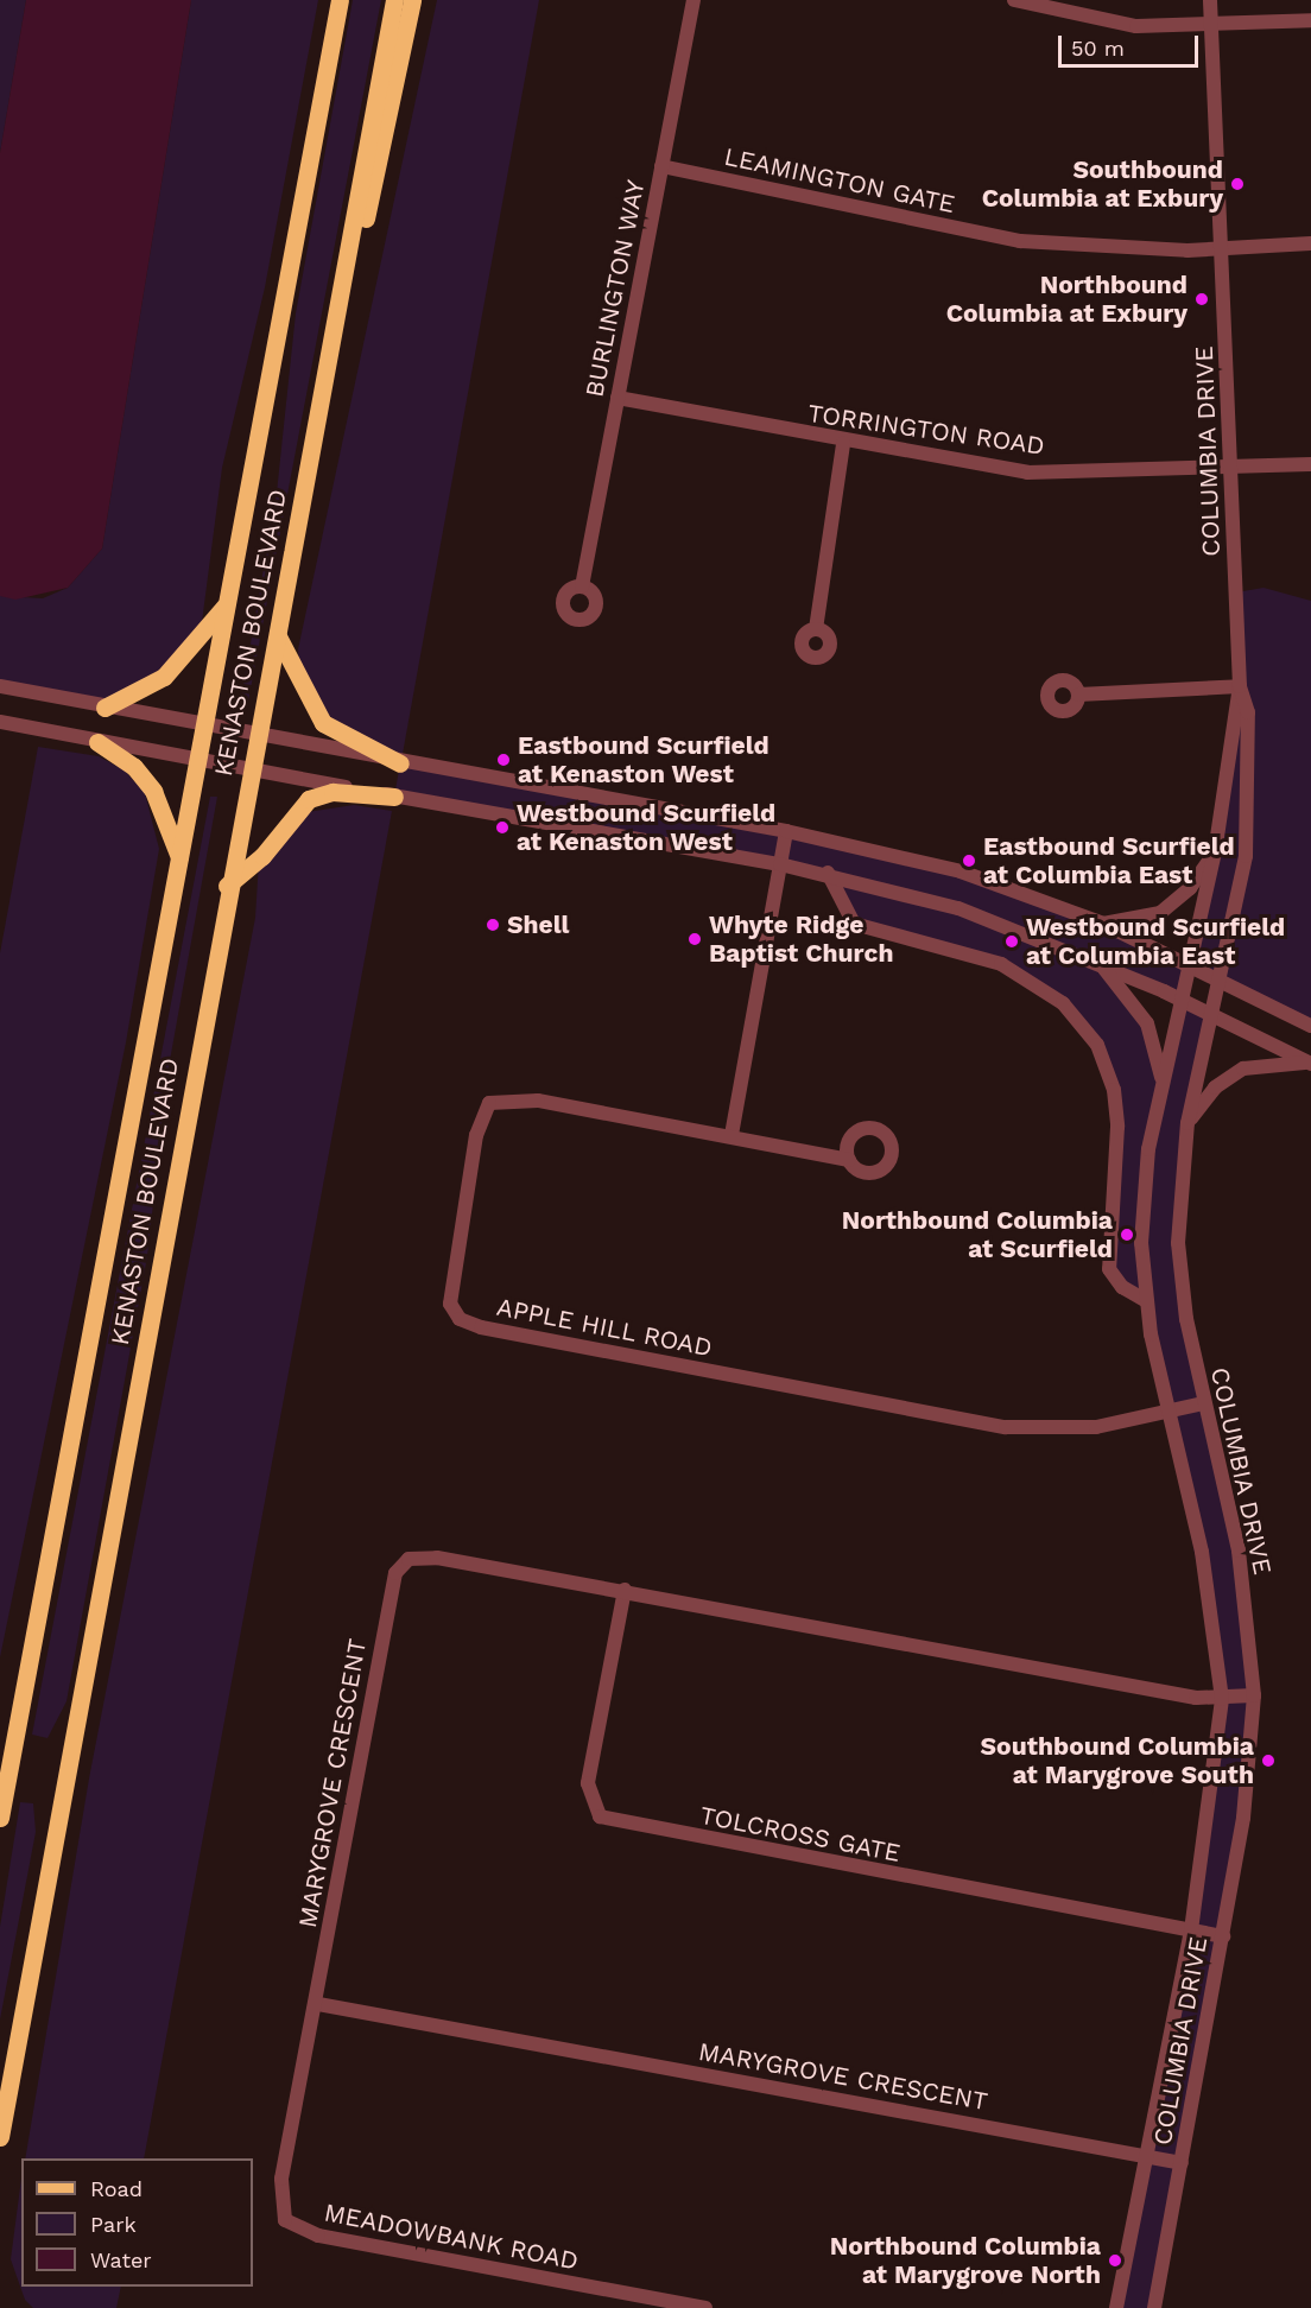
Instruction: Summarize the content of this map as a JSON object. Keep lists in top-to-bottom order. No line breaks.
{"streets":{"main road":["KENASTON BOULEVARD"],"street":["LEAMINGTON GATE","BURLINGTON WAY","TORRINGTON ROAD","COLUMBIA DRIVE","APPLE HILL ROAD","MARYGROVE CRESCENT","TOLCROSS GATE","MEADOWBANK ROAD"]},"crossings":[["LEAMINGTON GATE","BURLINGTON WAY"],["LEAMINGTON GATE","COLUMBIA DRIVE"],["BURLINGTON WAY","TORRINGTON ROAD"],["TORRINGTON ROAD","COLUMBIA DRIVE"],["COLUMBIA DRIVE","APPLE HILL ROAD"],["COLUMBIA DRIVE","MARYGROVE CRESCENT"],["COLUMBIA DRIVE","TOLCROSS GATE"],["MARYGROVE CRESCENT","TOLCROSS GATE"],["MARYGROVE CRESCENT","MEADOWBANK ROAD"]],"places":["Southbound Columbia at Exbury","Northbound Columbia at Exbury","Eastbound Scurfield at Kenaston West","Westbound Scurfield at Kenaston West","Eastbound Scurfield at Columbia East","Shell","Whyte Ridge Baptist Church","Westbound Scurfield at Columbia East","Northbound Columbia at Scurfield","Southbound Columbia at Marygrove South","Northbound Columbia at Marygrove North"],"legend":["Road","Park","Water"],"scale_bar":"50 m"}
